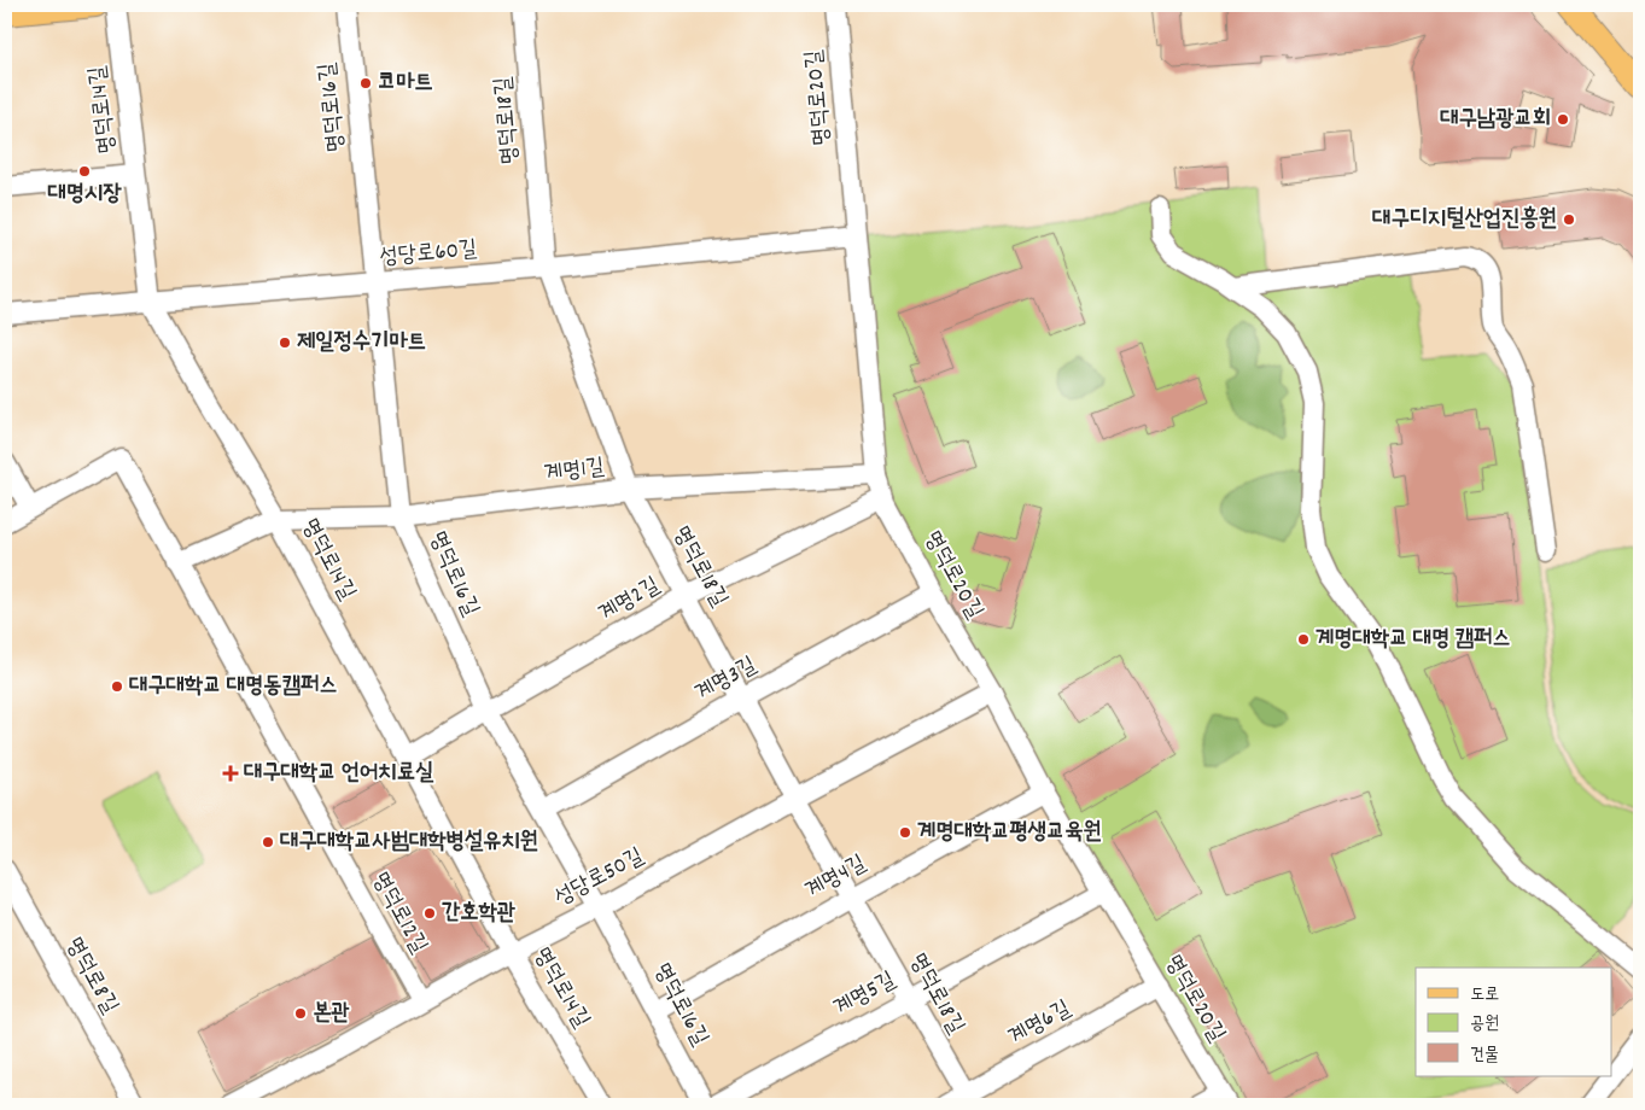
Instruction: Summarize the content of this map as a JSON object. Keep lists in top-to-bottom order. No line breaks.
{"streets":{"street":["명덕로20길","명덕로16길","명덕로14길","명덕로18길","성당로60길","계명1길","계명2길","계명3길","성당로50길","계명4길","명덕로12길","명덕로8길","계명5길","계명6길"]},"crossings":[["명덕로20길","성당로60길"],["명덕로20길","계명1길"],["명덕로20길","계명2길"],["명덕로20길","계명3길"],["명덕로20길","성당로50길"],["명덕로20길","계명4길"],["명덕로20길","계명5길"],["명덕로20길","계명6길"],["명덕로16길","성당로60길"],["명덕로16길","계명1길"],["명덕로16길","계명2길"],["명덕로16길","계명3길"],["명덕로16길","성당로50길"],["명덕로16길","계명4길"],["명덕로14길","성당로60길"],["명덕로14길","계명1길"],["명덕로14길","계명2길"],["명덕로14길","성당로50길"],["명덕로18길","성당로60길"],["명덕로18길","계명1길"],["명덕로18길","계명2길"],["명덕로18길","계명3길"],["명덕로18길","성당로50길"],["명덕로18길","계명4길"],["명덕로18길","계명5길"],["명덕로18길","계명6길"],["성당로50길","명덕로12길"]],"places":{"other":["코마트","대구남광교회","대명시장","대구디지털산업진흥원","제일정수기마트","계명대학교 대명 캠퍼스","대구대학교 대명동캠퍼스","계명대학교평생교육원","대구대학교사범대학병설유치원","간호학관","본관"],"health":["대구대학교 언어치료실"]},"legend":["도로","공원","건물"]}
